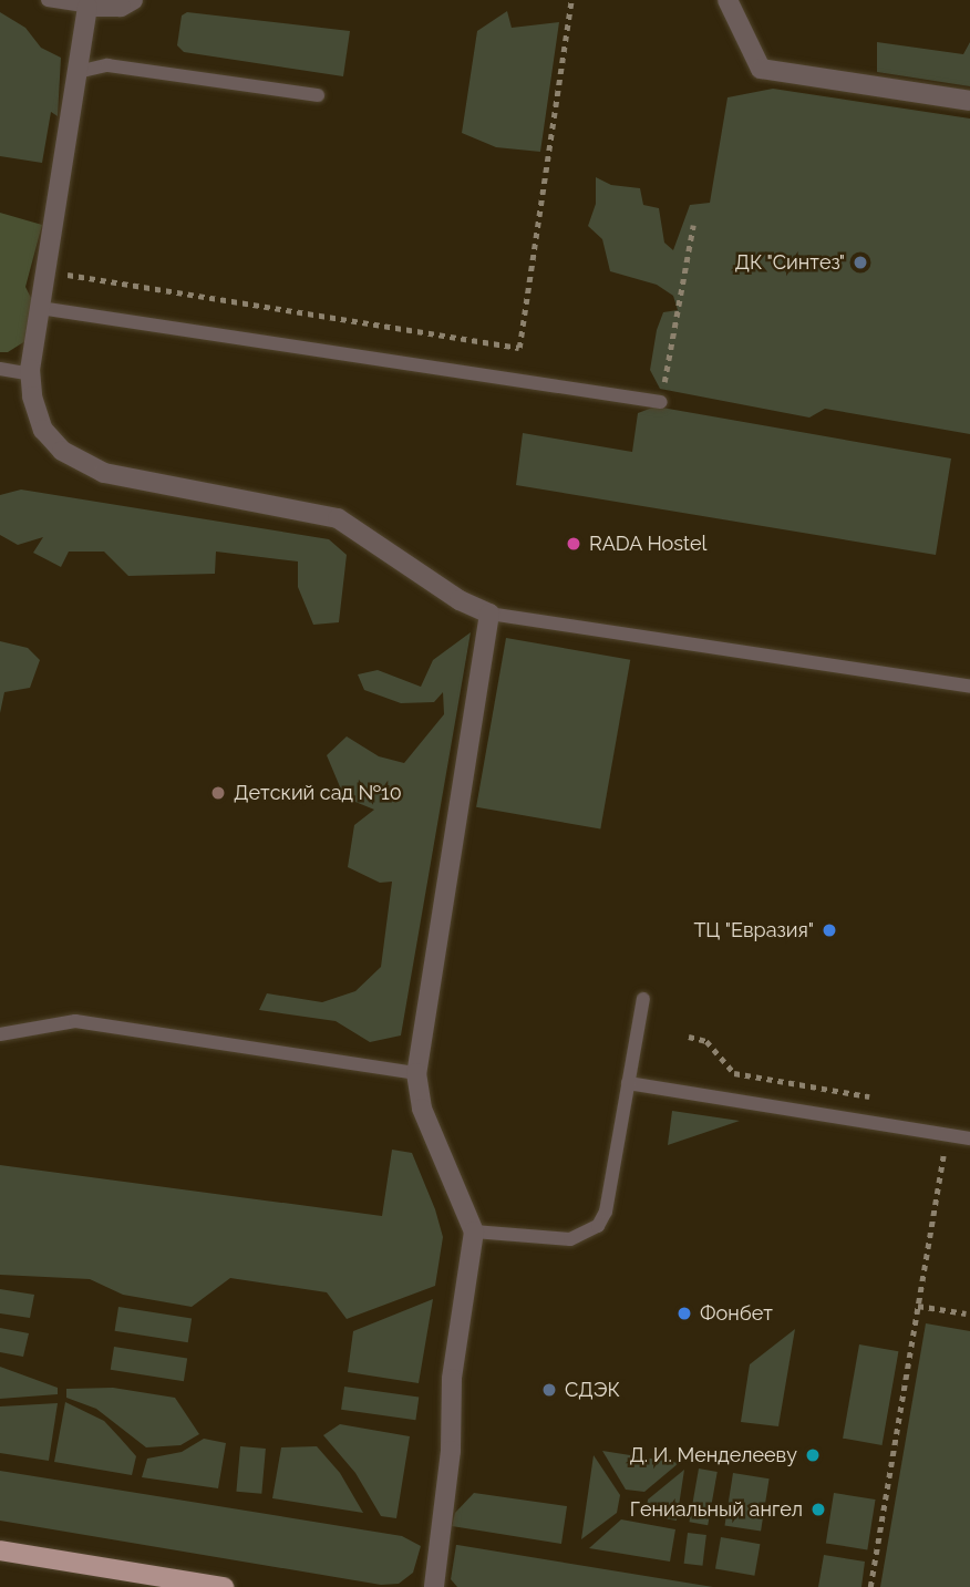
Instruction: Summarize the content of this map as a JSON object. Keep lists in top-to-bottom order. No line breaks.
{"places":["ДК \"Синтез\"","RADA Hostel","Детский сад №10","ТЦ \"Евразия\"","Фонбет","СДЭК","Д. И. Менделееву","Гениальный ангел"]}
